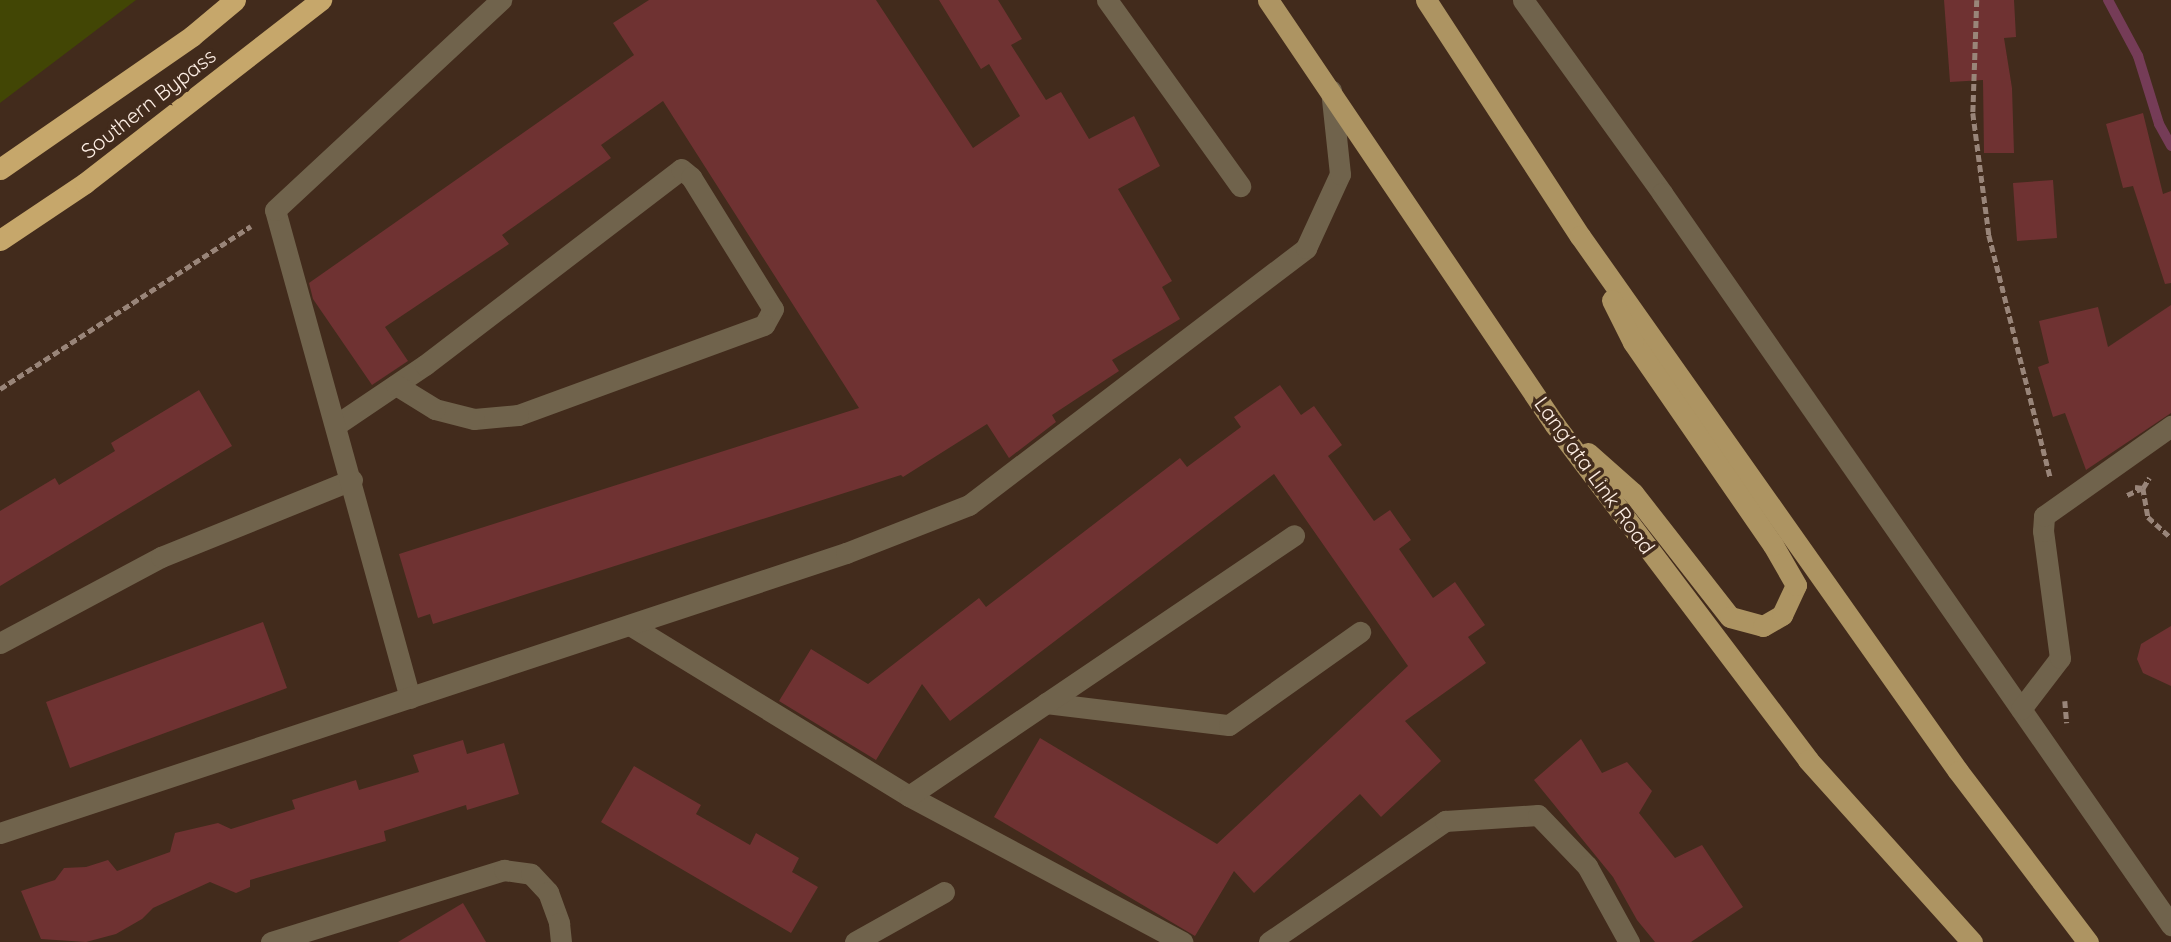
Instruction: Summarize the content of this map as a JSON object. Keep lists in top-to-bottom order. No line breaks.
{"streets":{"highway":["Southern Bypass"],"main road":["Lang'ata Link Road"]}}
